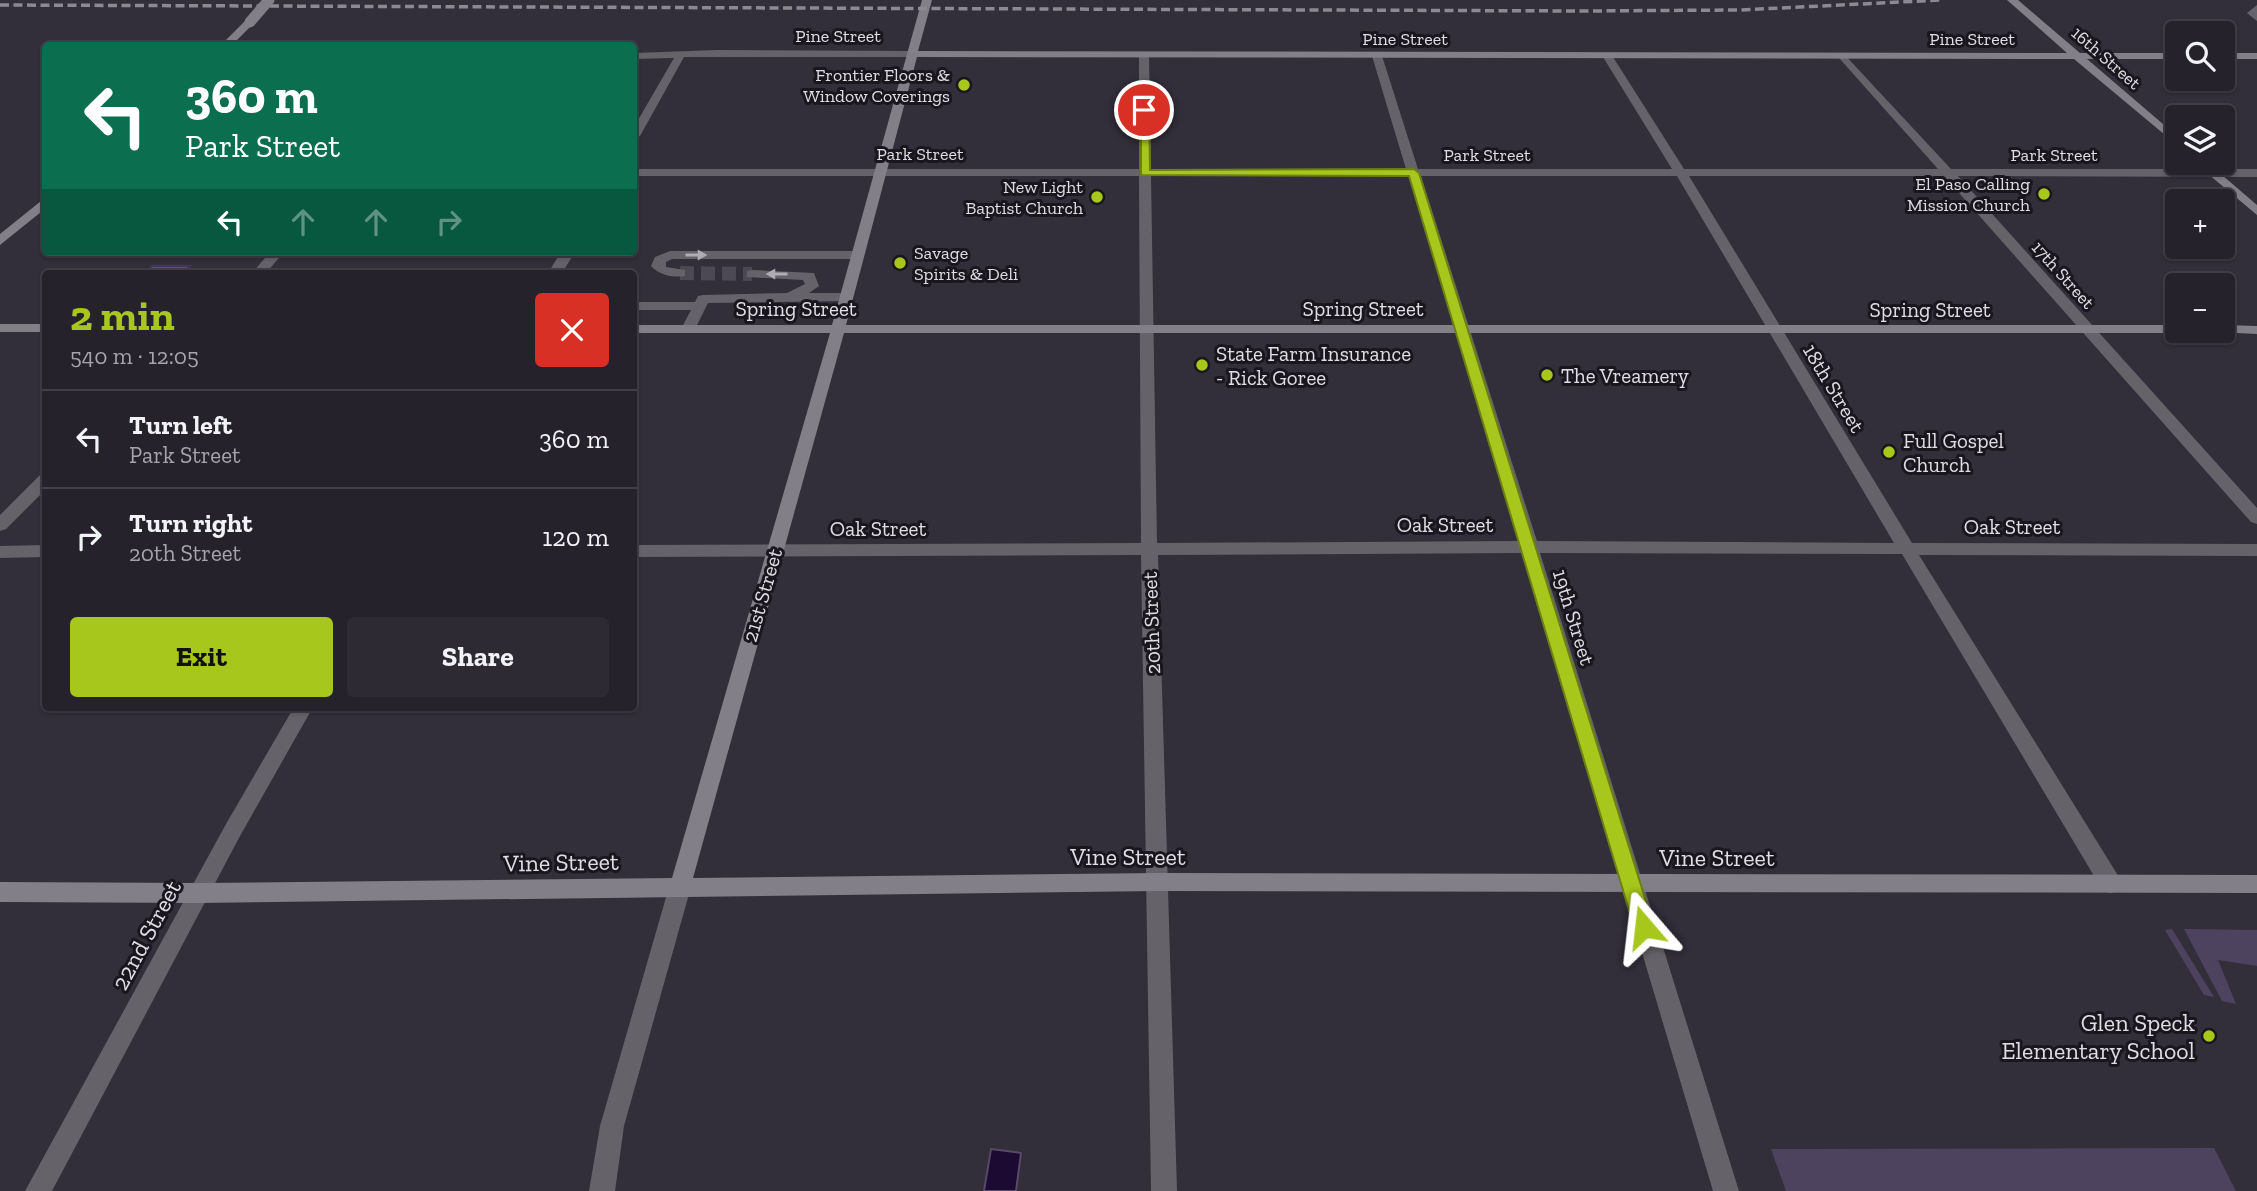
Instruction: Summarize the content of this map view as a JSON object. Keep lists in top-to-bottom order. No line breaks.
{"streets":{"street":["Pine Street","16th Street","Park Street","17th Street","Spring Street","18th Street","Oak Street","21st Street","19th Street","20th Street","Vine Street","22nd Street"]},"crossings":[["Pine Street","16th Street"],["Pine Street","17th Street"],["Pine Street","18th Street"],["Pine Street","21st Street"],["Pine Street","19th Street"],["Pine Street","20th Street"],["Park Street","17th Street"],["Park Street","18th Street"],["Park Street","21st Street"],["Park Street","19th Street"],["Park Street","20th Street"],["17th Street","Spring Street"],["Spring Street","18th Street"],["Spring Street","21st Street"],["Spring Street","19th Street"],["Spring Street","20th Street"],["18th Street","Oak Street"],["18th Street","Vine Street"],["Oak Street","21st Street"],["Oak Street","19th Street"],["Oak Street","20th Street"],["21st Street","Vine Street"],["19th Street","Vine Street"],["20th Street","Vine Street"],["Vine Street","22nd Street"]],"places":["Frontier Floors & Window Coverings","El Paso Calling Mission Church","New Light Baptist Church","Savage Spirits & Deli","State Farm Insurance - Rick Goree","The Vreamery","Full Gospel Church","Glen Speck Elementary School"],"page":{"map_buttons":["+","−"],"turn":["360 m","Park Street"],"heading":["2 min","540 m · 12:05"],"list":[{"name":"Turn left","note":"Park Street","value":"360 m"},{"name":"Turn right","note":"20th Street","value":"120 m"}],"buttons":["Exit","Share"]}}
